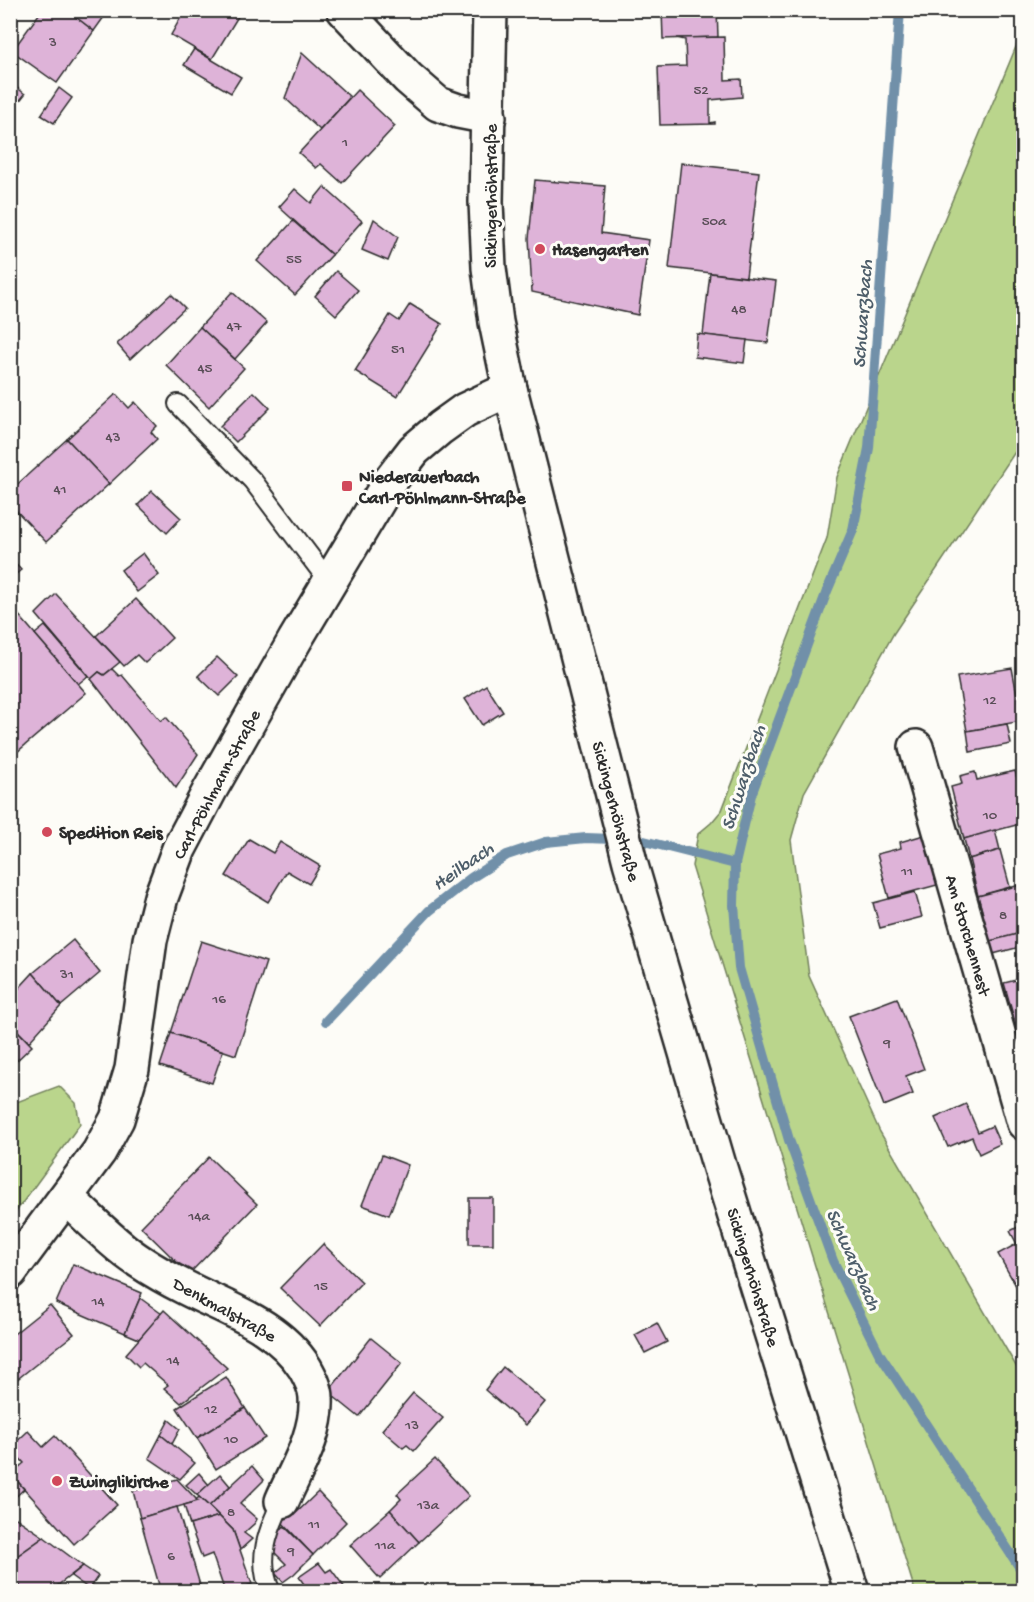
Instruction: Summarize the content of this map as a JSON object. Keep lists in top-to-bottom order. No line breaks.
{"streets":{"street":["Sickingerhöhstraße","Carl-Pöhlmann-Straße","Am Storchennest","Denkmalstraße"]},"crossings":[["Sickingerhöhstraße","Carl-Pöhlmann-Straße"],["Carl-Pöhlmann-Straße","Denkmalstraße"]],"water":["Schwarzbach","Heilbach"],"places":{"other":["Hasengarten","Spedition Reis","Zwinglikirche"],"transit":["Niederauerbach Carl-Pöhlmann-Straße"]},"house_numbers":["3","52","1","50a","55","48","47","51","45","43","41","12","10","11","8","31","16","9","14a","15","14","14","12","13","10","13a","8","11","11a","9","6"]}
